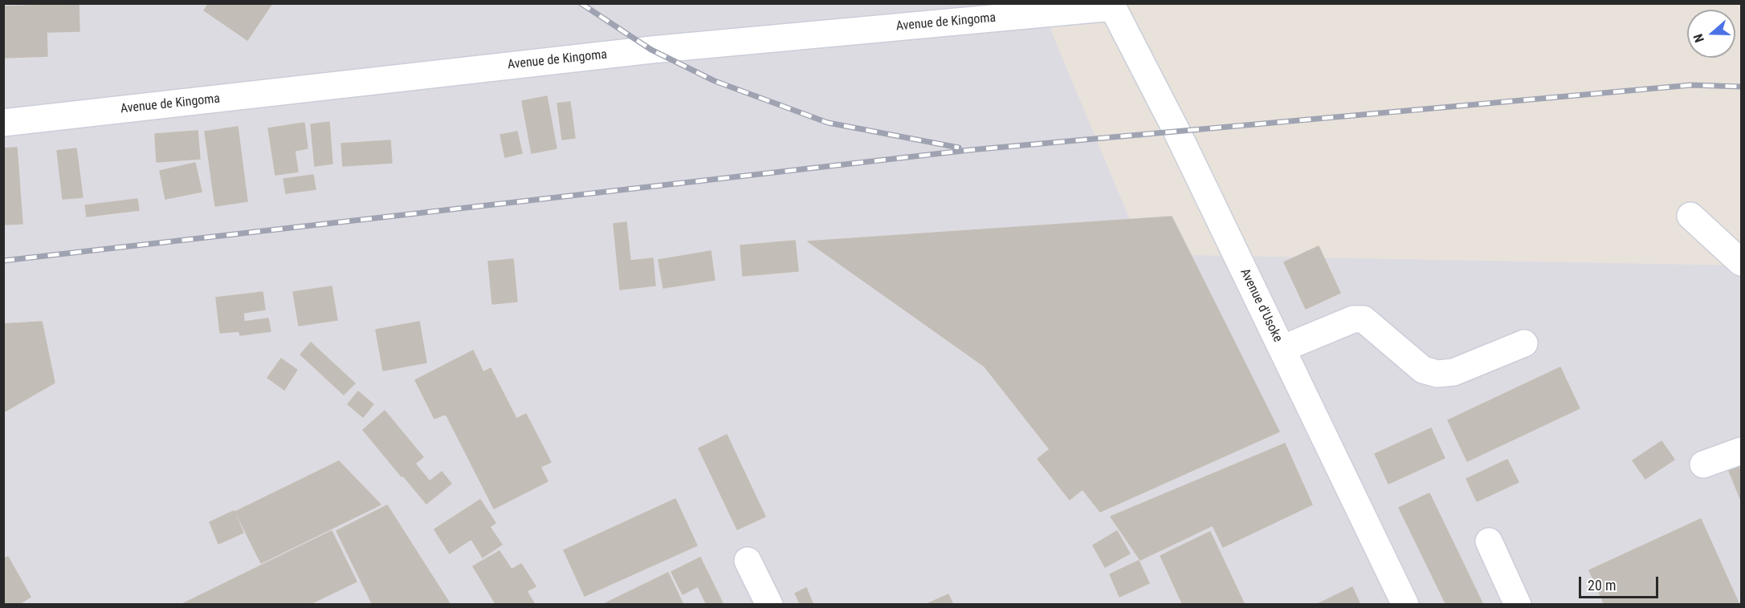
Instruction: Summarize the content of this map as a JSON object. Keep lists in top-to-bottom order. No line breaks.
{"streets":{"street":["Avenue de Kingoma","Avenue d'Usoke"]},"crossings":[["Avenue de Kingoma","Avenue d'Usoke"]],"scale_bar":"20 m","north":"left"}
